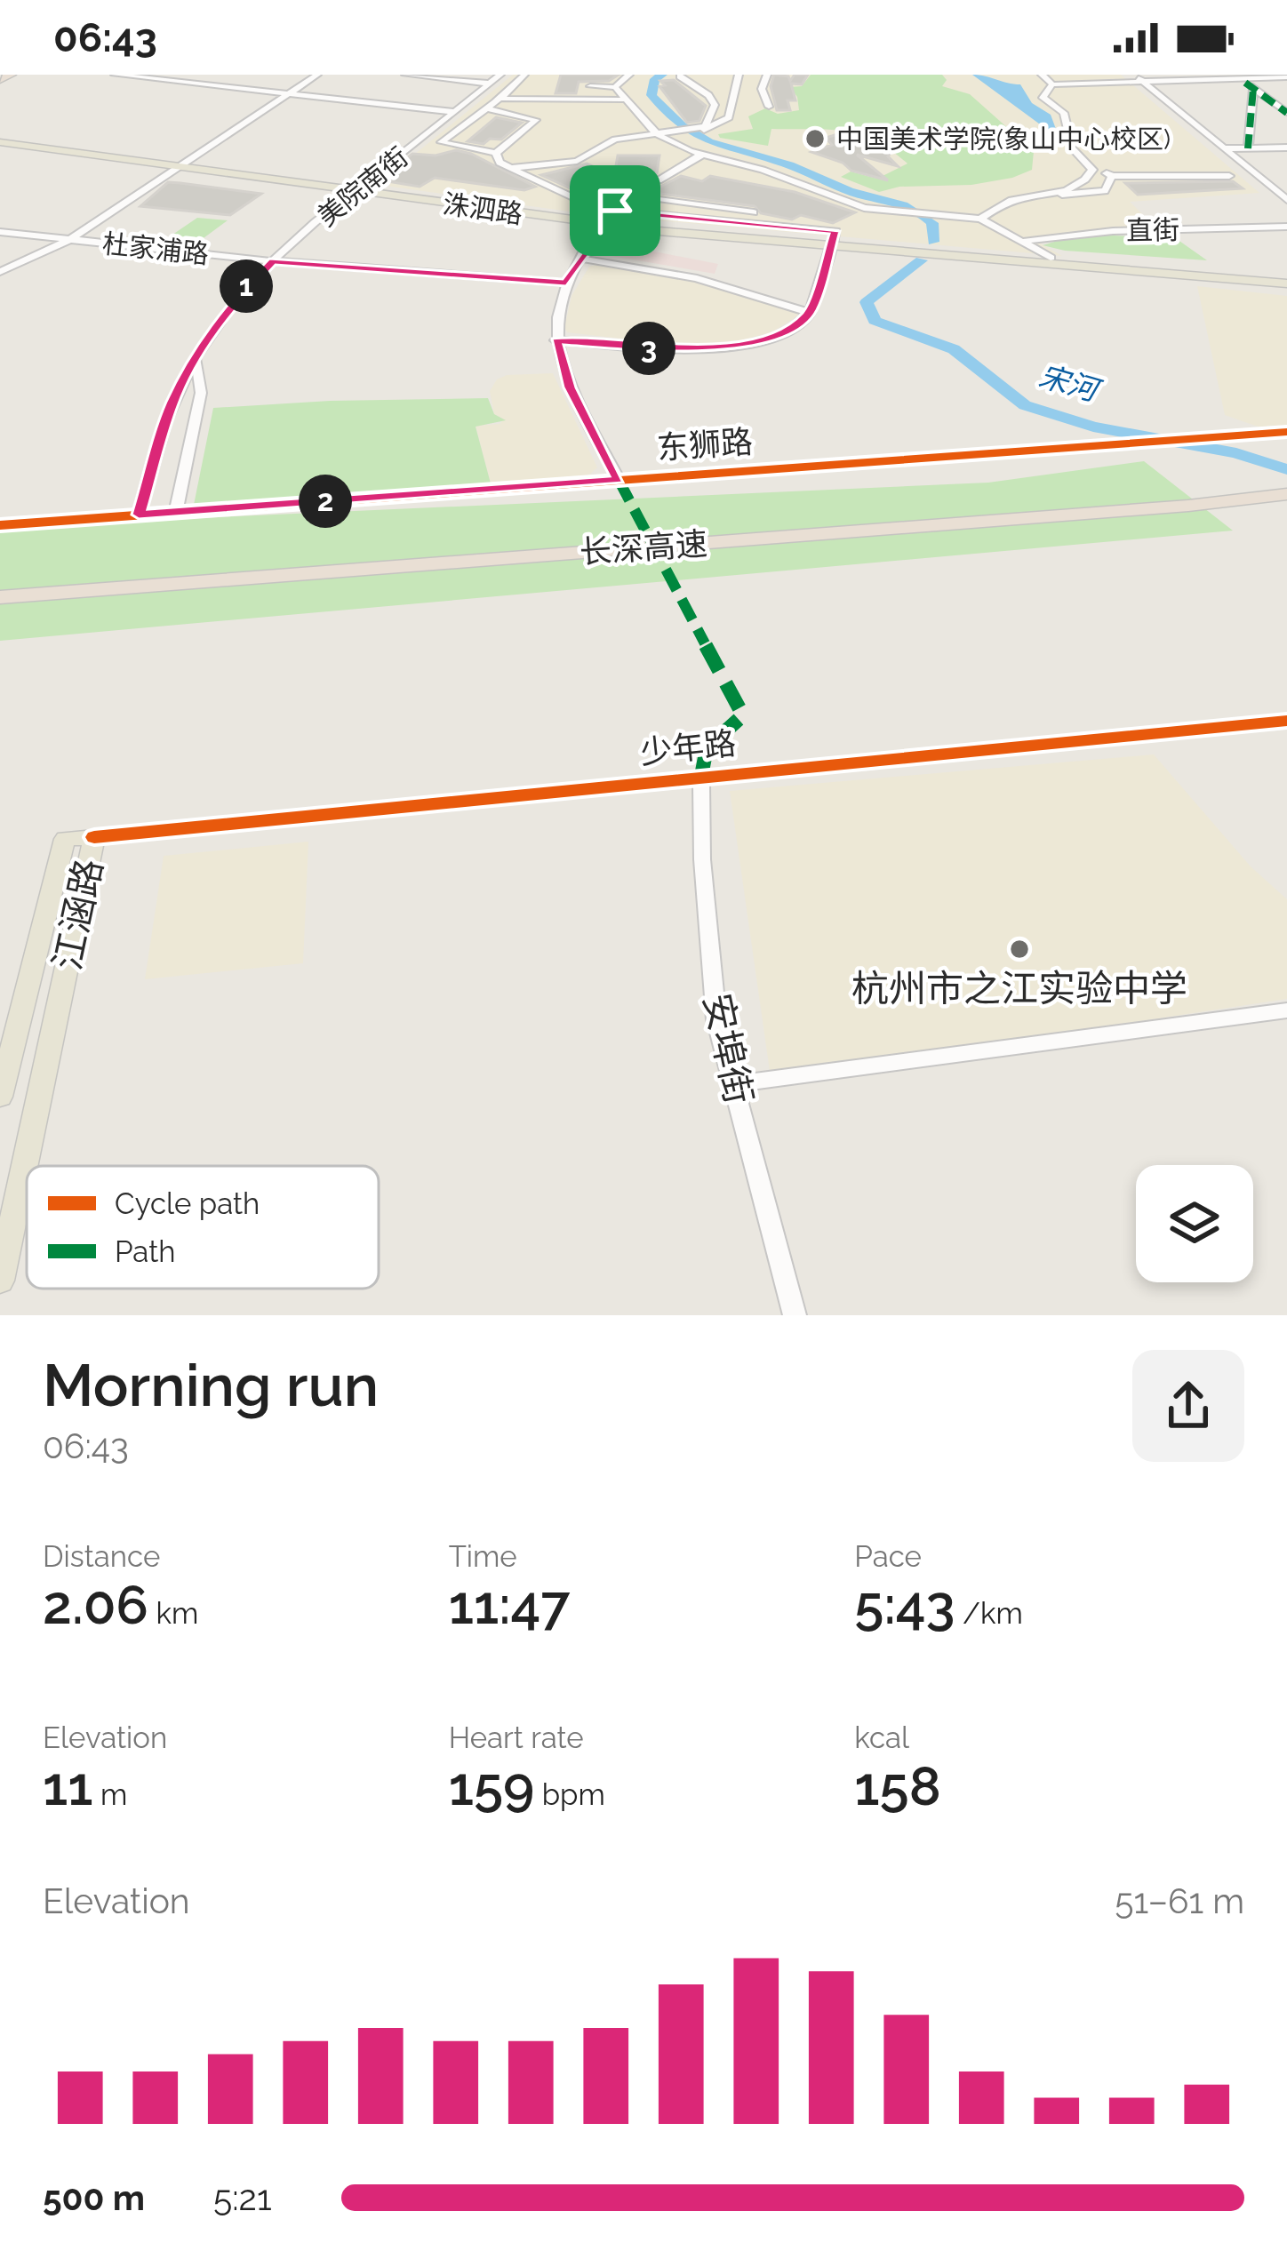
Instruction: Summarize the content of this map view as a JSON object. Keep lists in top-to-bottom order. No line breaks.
{"streets":{"highway":["长深高速"],"main road":["洙泗路","江涵路"],"street":["美院南街","直街","杜家浦路","东狮路","少年路","安埠街"]},"crossings":[["美院南街","洙泗路"],["美院南街","杜家浦路"],["美院南街","东狮路"],["少年路","江涵路"],["少年路","安埠街"]],"water":["宋河"],"places":["中国美术学院(象山中心校区)","杭州市之江实验中学"],"legend":["Cycle path","Path"],"page":{"status":"06:43","pins":["1","3","2"],"heading":["Morning run","06:43"],"stats":[["Distance","2.06 km"],["Time","11:47"],["Pace","5:43 /km"],["Elevation","11 m"],["Heart rate","159 bpm"],["kcal","158"]],"chart":["Elevation","51–61 m"],"list":[{"name":"500 m","note":"5:21"}]}}
